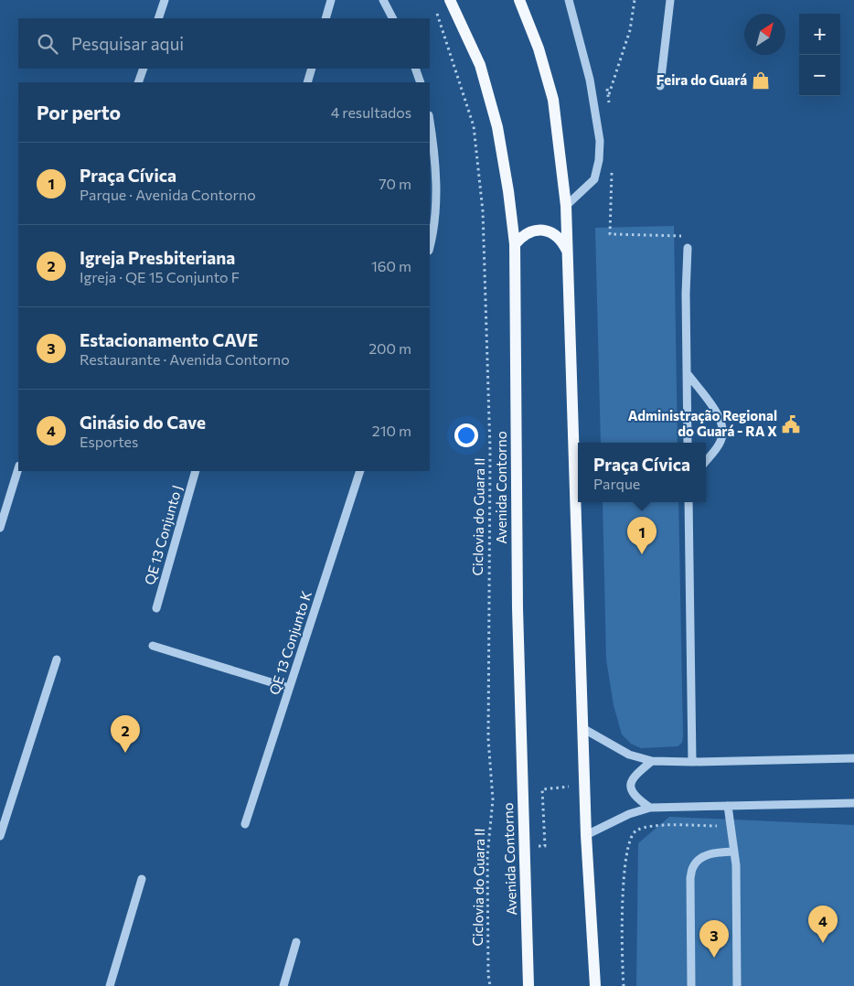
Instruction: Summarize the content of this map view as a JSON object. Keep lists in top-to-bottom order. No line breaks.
{"streets":{"main road":["Avenida Contorno"],"street":["QE 13 Conjunto J","QE 13 Conjunto K"],"path":["Ciclovia do Guara II"]},"places":{"shop":["Feira do Guará"],"public building":["Administração Regional do Guará - RA X"]},"north":"top right","page":{"map_buttons":["+","−"],"search":"Pesquisar aqui","heading":["Por perto","4 resultados"],"list":[{"mark":"1","name":"Praça Cívica","note":"Parque · Avenida Contorno","value":"70 m"},{"mark":"2","name":"Igreja Presbiteriana","note":"Igreja · QE 15 Conjunto F","value":"160 m"},{"mark":"3","name":"Estacionamento CAVE","note":"Restaurante · Avenida Contorno","value":"200 m"},{"mark":"4","name":"Ginásio do Cave","note":"Esportes","value":"210 m"}],"popup":["Praça Cívica","Parque"],"pins":["1","2","4","3"]}}
